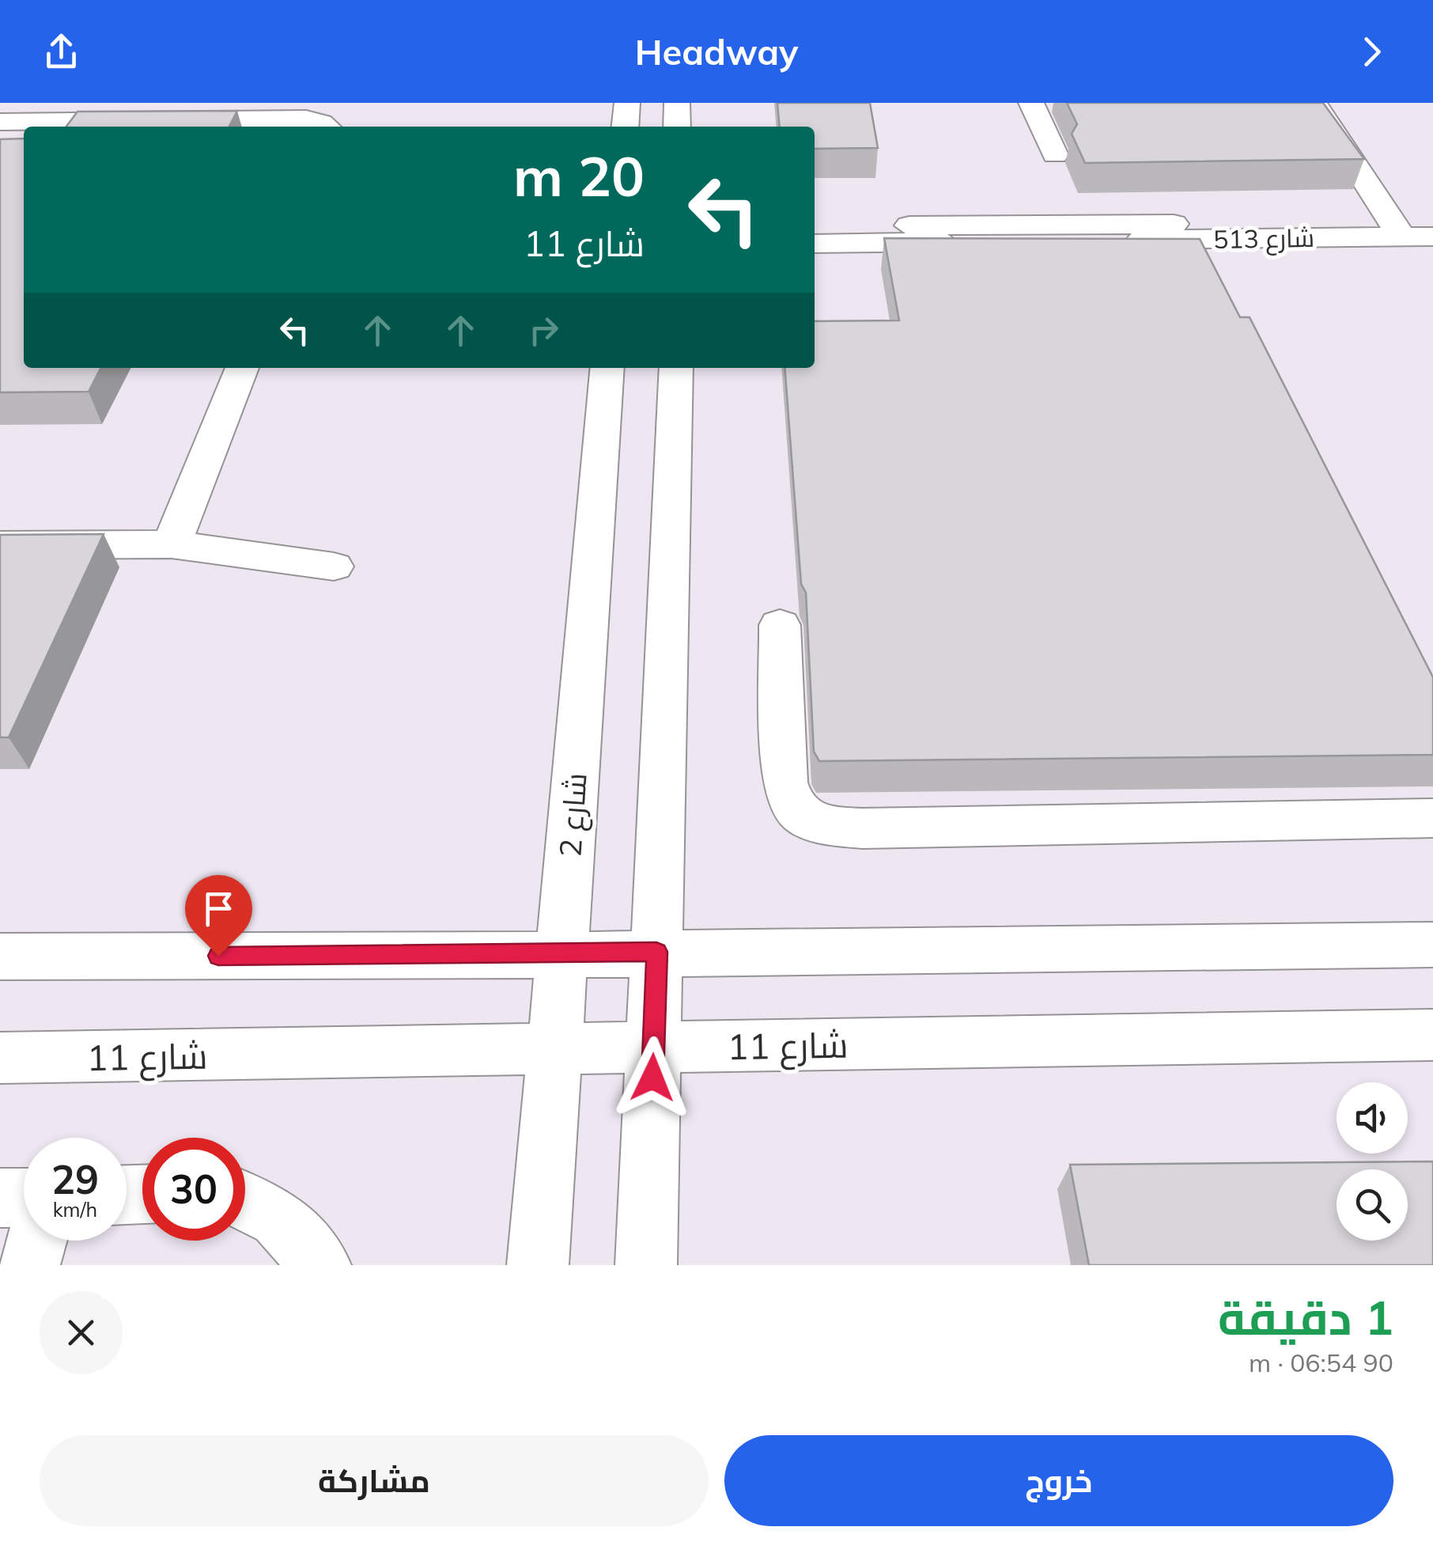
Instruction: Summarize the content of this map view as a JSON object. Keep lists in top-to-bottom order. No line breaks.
{"streets":{"street":["شارع 513","شارع 2","شارع 11"]},"crossings":[["شارع 2","شارع 11"]],"page":{"header":"Headway","turn":["20 m","شارع 11"],"speed":"29 km/h","limit":"30","heading":["1 دقيقة","90 m · 06:54"],"buttons":["خروج","مشاركة"]}}
